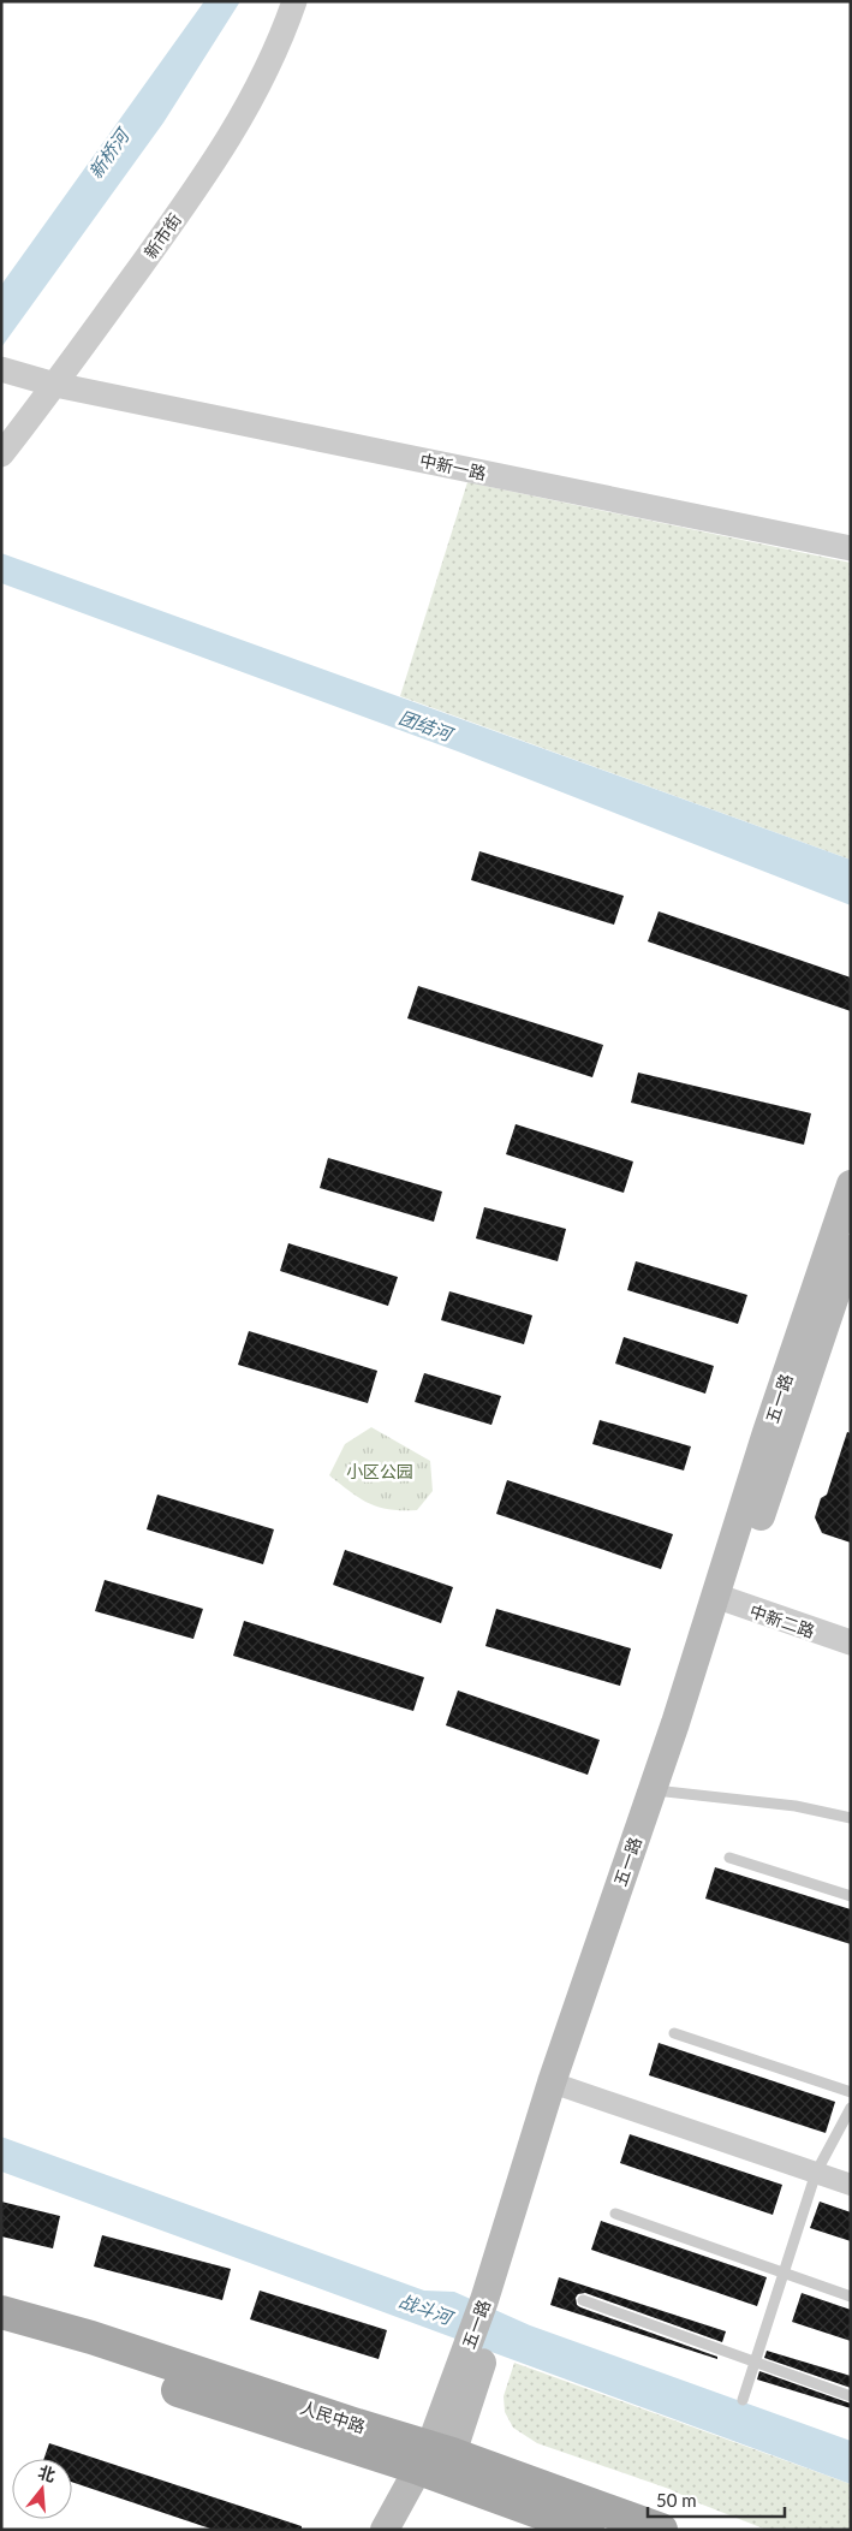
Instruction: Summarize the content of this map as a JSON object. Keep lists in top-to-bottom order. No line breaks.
{"streets":{"main road":["五一路","人民中路"],"street":["新市街","中新一路","中新二路"]},"crossings":[["新市街","中新一路"],["五一路","中新二路"],["五一路","人民中路"]],"water":["新桥河","团结河","战斗河"],"parks":["小区公园"],"scale_bar":"50 m","north":"top"}
